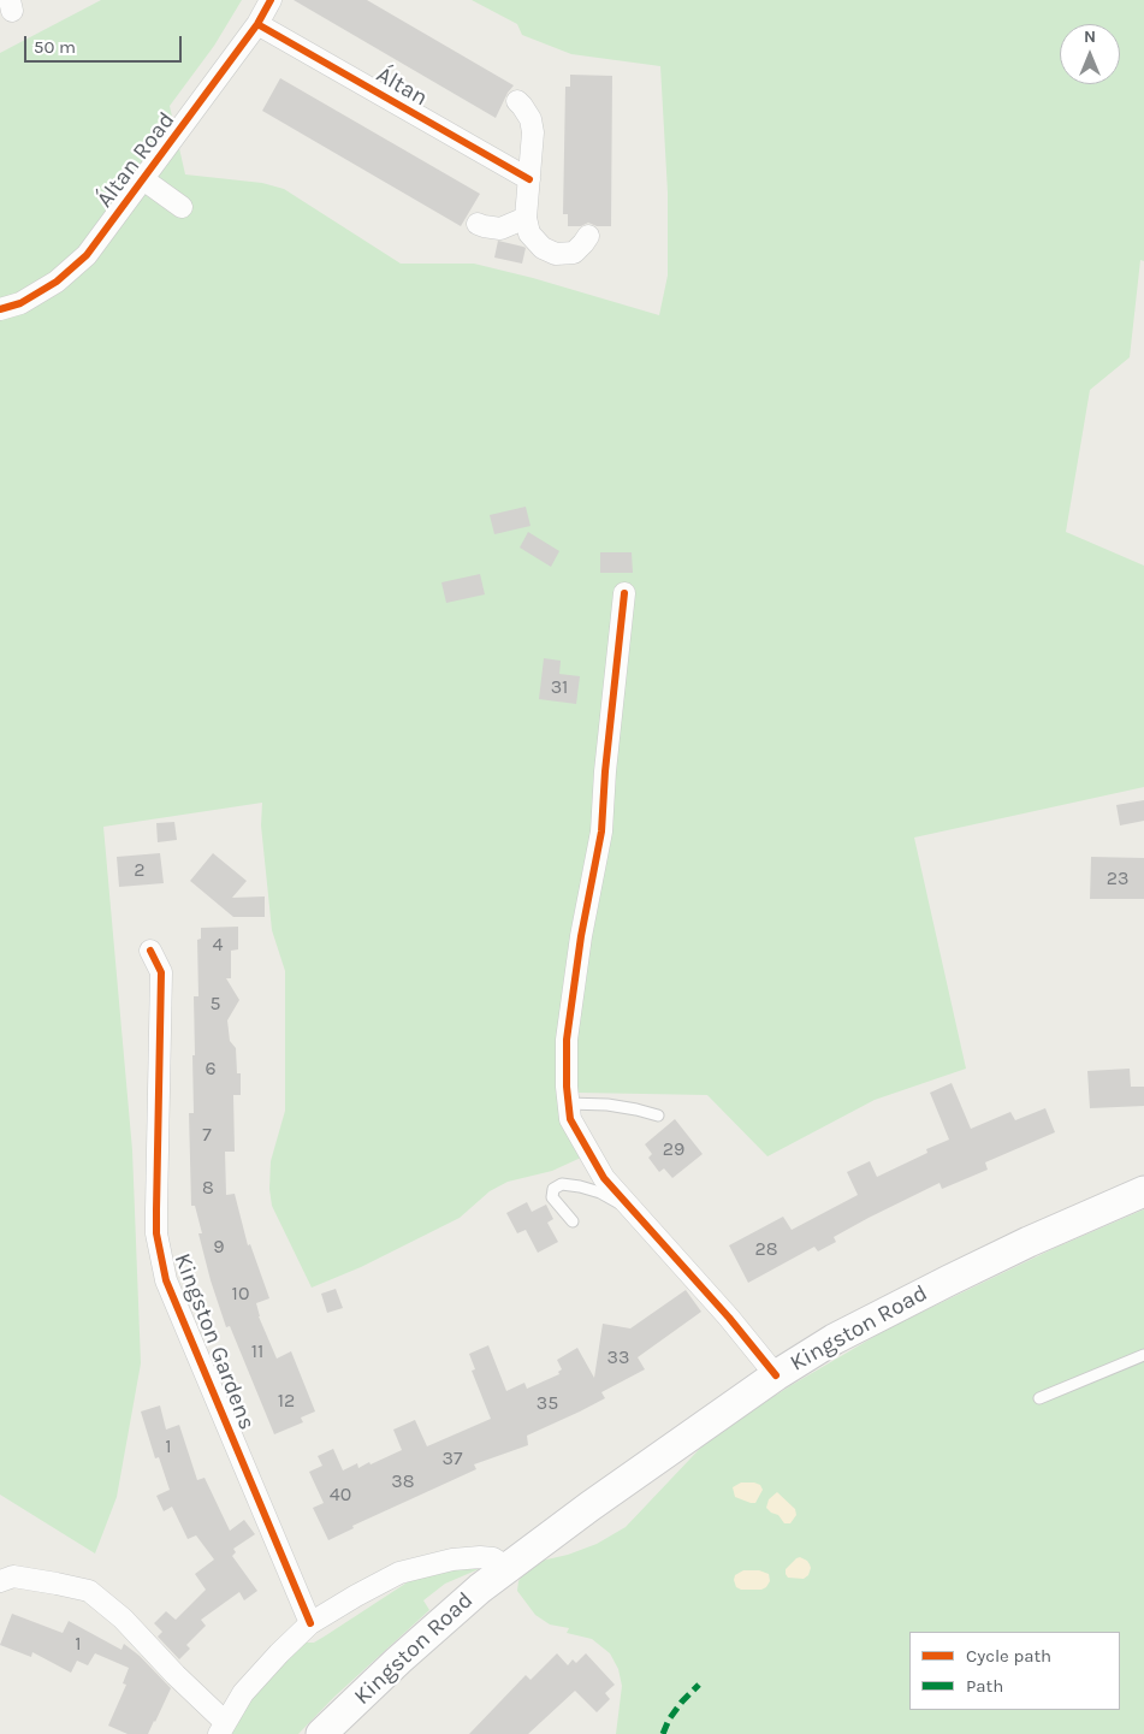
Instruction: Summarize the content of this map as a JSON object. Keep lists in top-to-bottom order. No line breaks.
{"streets":{"main road":["Kingston Road"],"street":["Áltan","Áltan Road","Kingston Gardens"]},"crossings":[["Áltan","Áltan Road"],["Kingston Road","Kingston Gardens"]],"house_numbers":["31","2","23","4","5","6","7","29","8","9","28","10","11","33","12","35","1","37","38","40","1"],"legend":["Cycle path","Path"],"scale_bar":"50 m","north":"top"}
